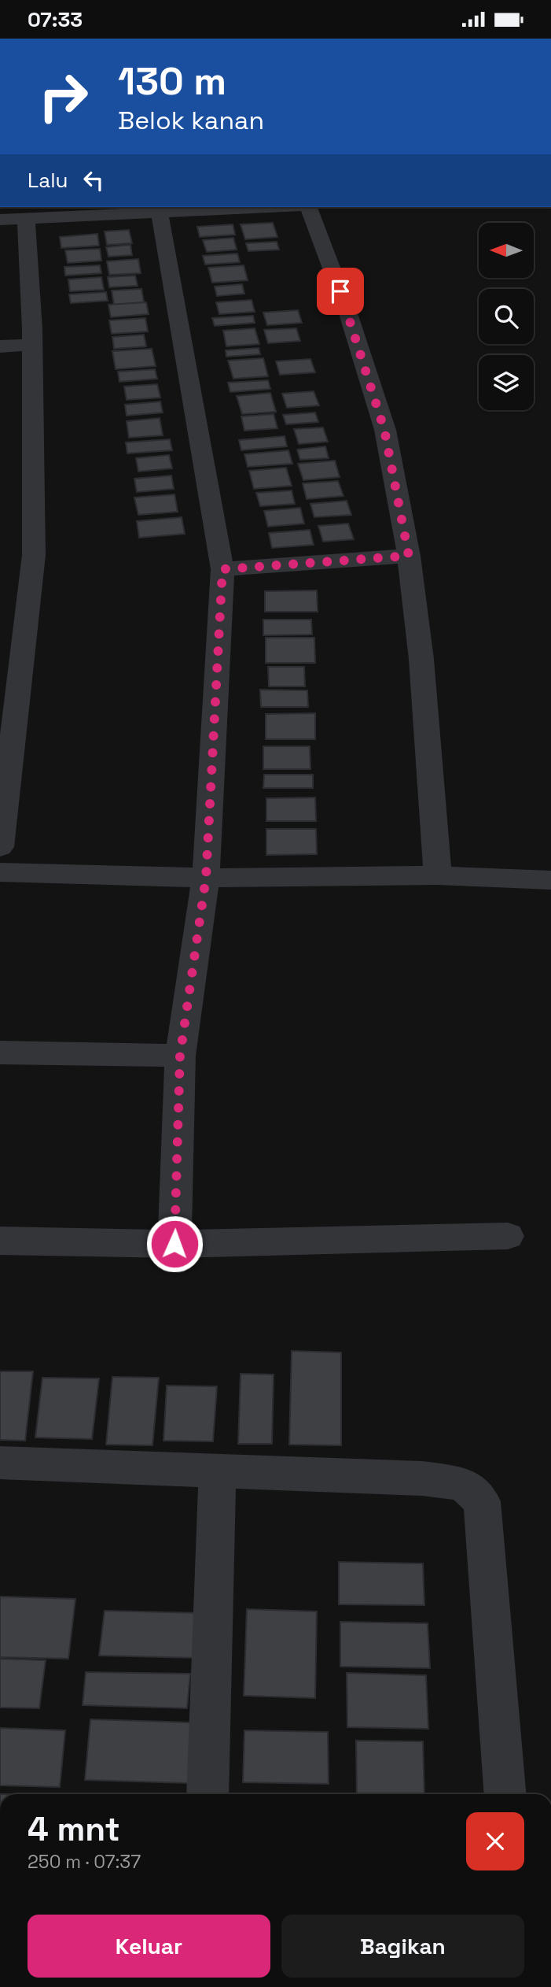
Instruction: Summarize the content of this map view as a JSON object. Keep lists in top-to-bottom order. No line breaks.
{"north":"left","page":{"status":"07:33","turn":["130 m","Belok kanan"],"then":"Lalu","heading":["4 mnt","250 m · 07:37"],"buttons":["Keluar","Bagikan"]}}
